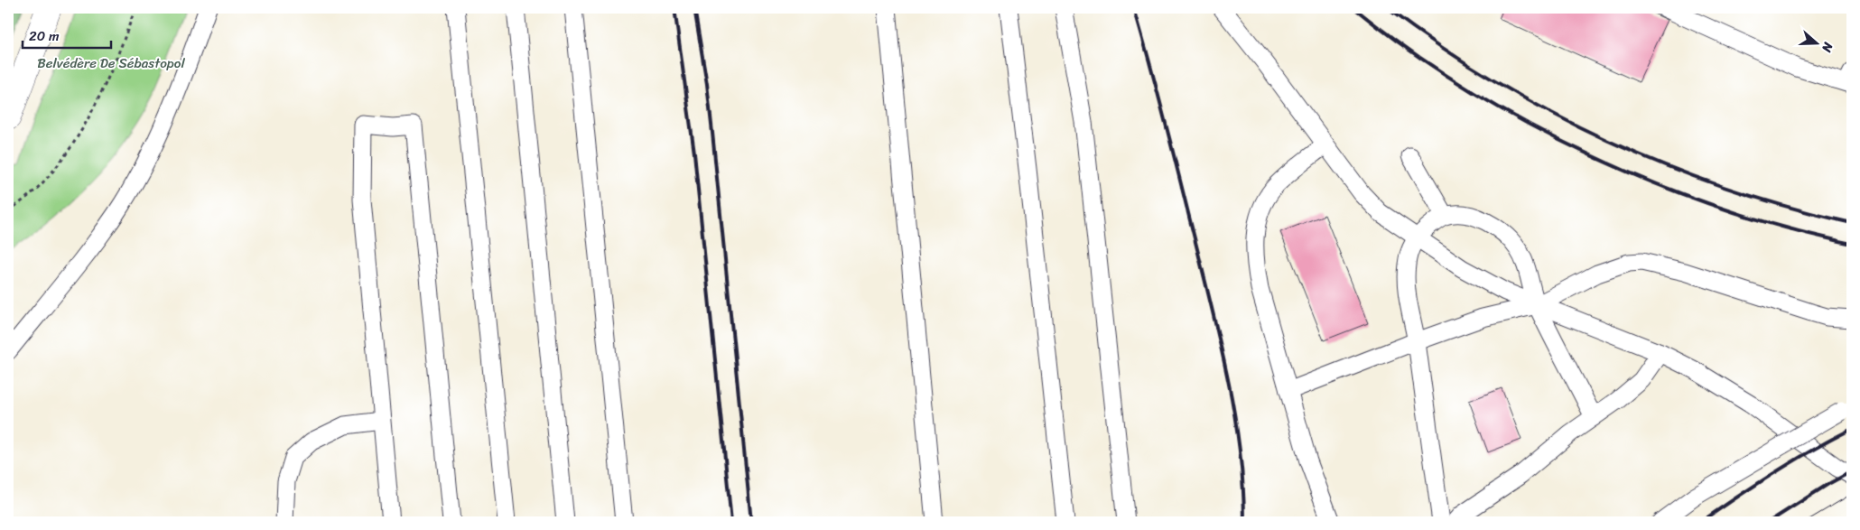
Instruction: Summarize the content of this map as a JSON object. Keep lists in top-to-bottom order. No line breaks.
{"parks":["Belvédère De Sébastopol"],"scale_bar":"20 m","north":"right"}
